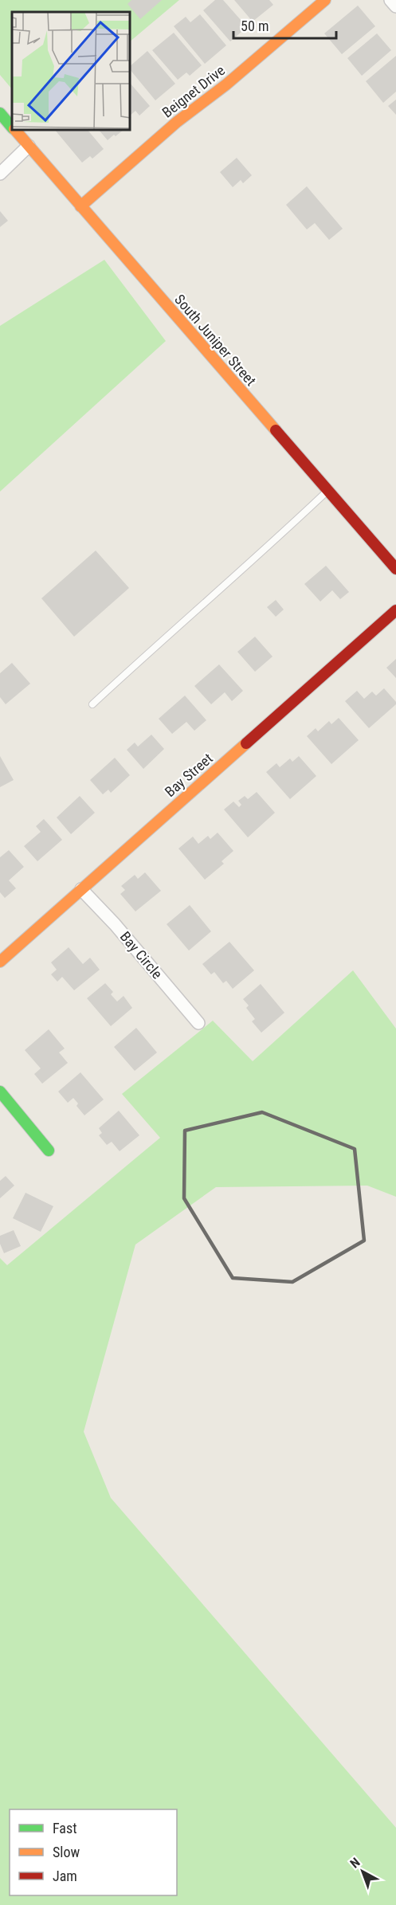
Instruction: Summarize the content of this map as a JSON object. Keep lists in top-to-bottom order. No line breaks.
{"streets":{"street":["Beignet Drive","South Juniper Street","Bay Street","Bay Circle"]},"crossings":[["Beignet Drive","South Juniper Street"],["Bay Street","Bay Circle"]],"legend":["Fast","Slow","Jam"],"scale_bar":"50 m","north":"top left"}
